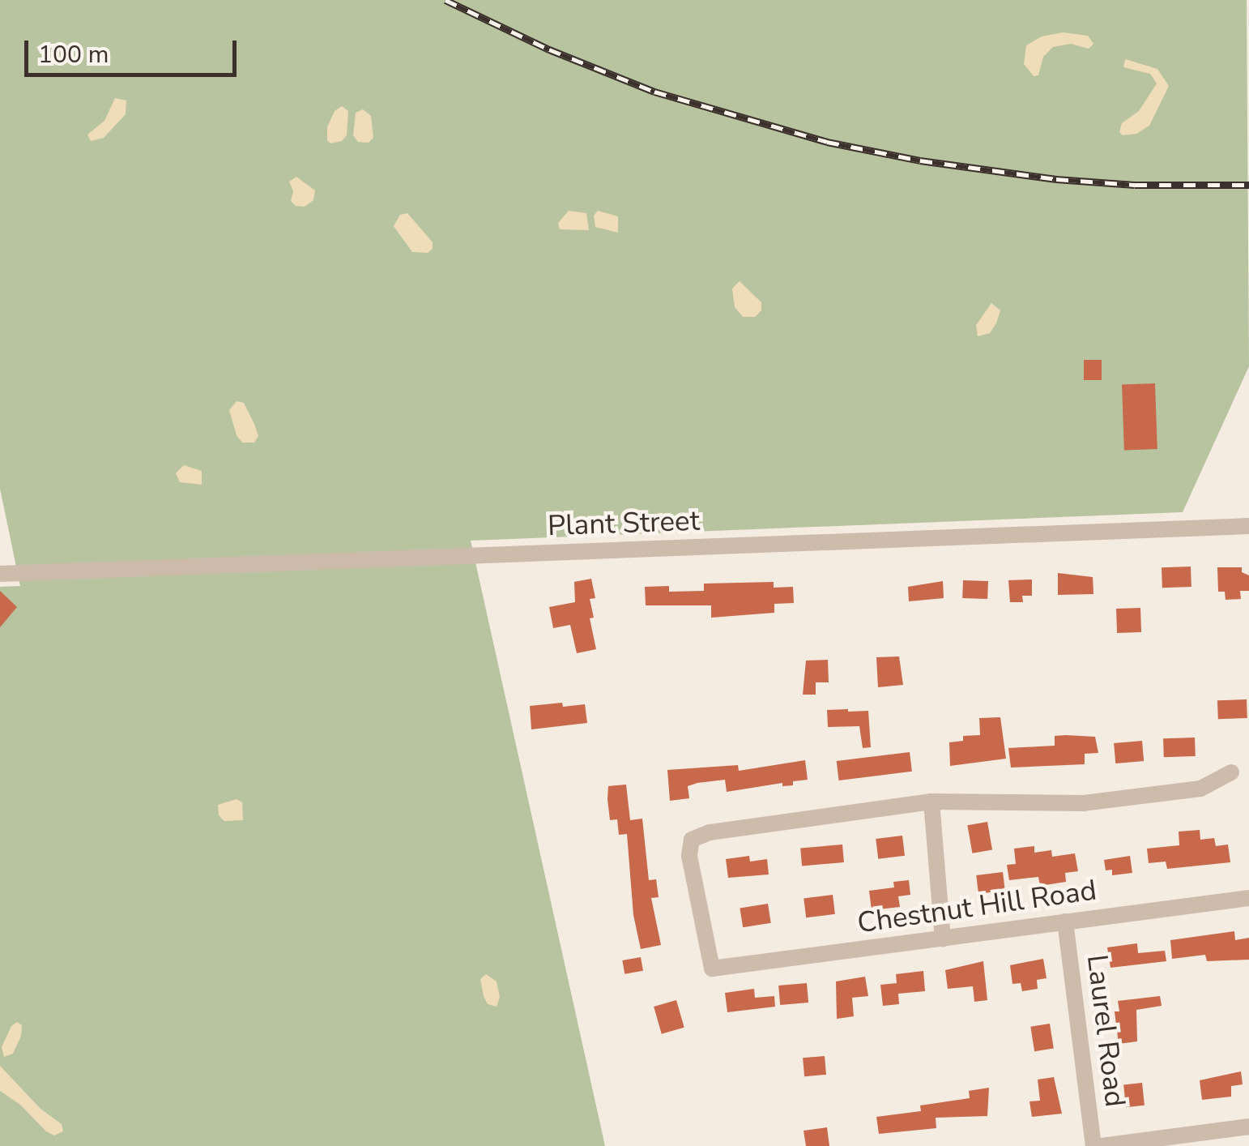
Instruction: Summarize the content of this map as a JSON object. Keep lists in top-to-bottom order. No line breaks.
{"streets":{"street":["Plant Street","Chestnut Hill Road","Laurel Road"]},"crossings":[["Chestnut Hill Road","Laurel Road"]],"scale_bar":"100 m"}
